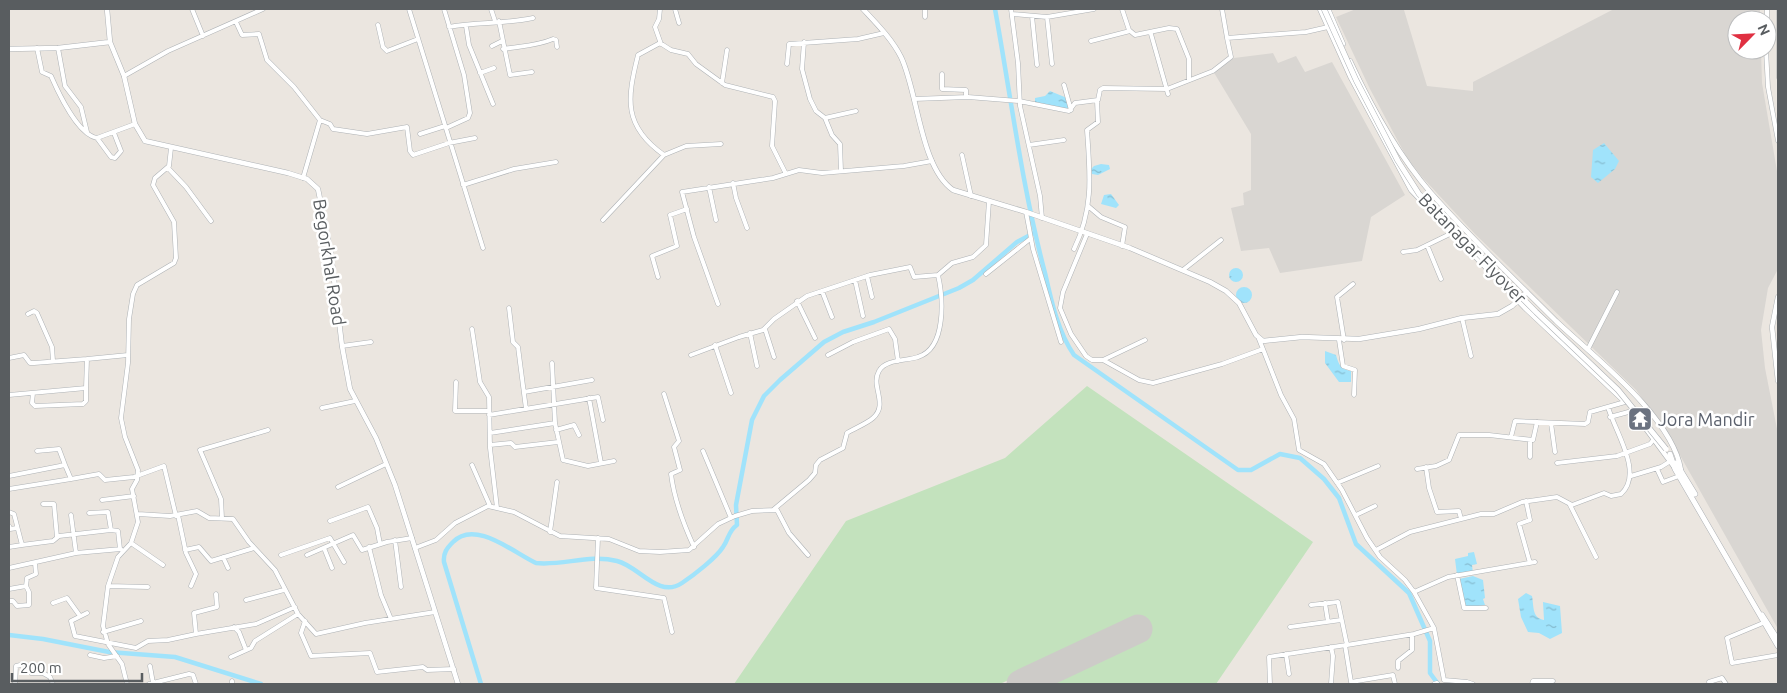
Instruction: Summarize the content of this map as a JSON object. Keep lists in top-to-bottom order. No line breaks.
{"streets":{"main road":["Batanagar Flyover"],"street":["Begorkhal Road"]},"places":{"temple":["Jora Mandir"]},"scale_bar":"200 m","north":"top right"}
